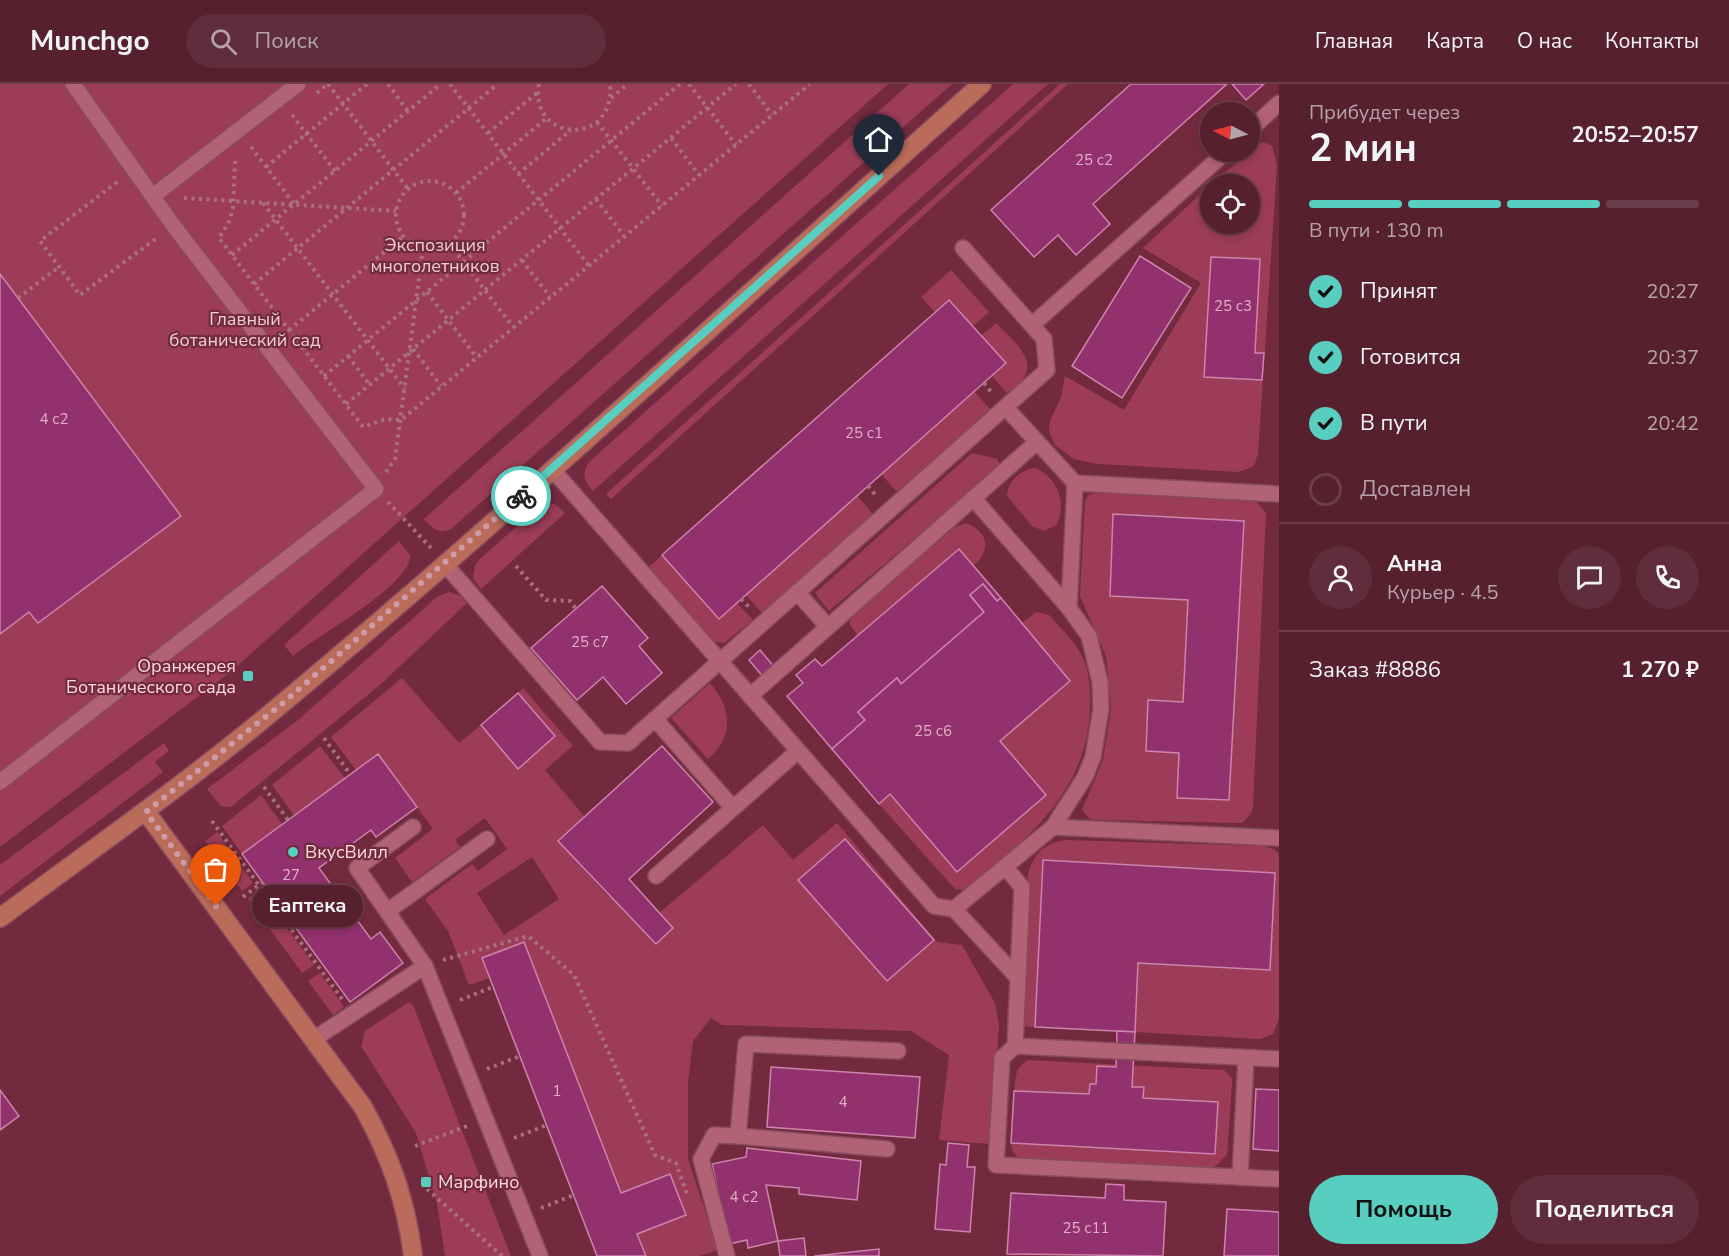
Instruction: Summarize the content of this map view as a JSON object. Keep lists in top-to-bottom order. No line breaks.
{"parks":["Экспозиция многолетников","Главный ботанический сад"],"places":{"transit":["Оранжерея Ботанического сада","Марфино"],"other":["ВкусВилл","Еаптека"]},"house_numbers":["25 с2","25 с3","4 с2","25 с1","25 с7","25 с6","27","1","4","4 с2","25 с11"],"north":"left","page":{"header":"Munchgo","search":"Поиск","nav":["Главная","Карта","О нас","Контакты"],"heading":["2 мин","Прибудет через","20:52–20:57"],"panel":["Анна","Курьер · 4.5","Заказ #8886","1 270 ₽"],"bar":"В пути · 130 m","list":[["Принят","20:27"],["Готовится","20:37"],["В пути","20:42"],"Доставлен"],"bubble":"Еаптека","buttons":["Помощь","Поделиться"]}}
